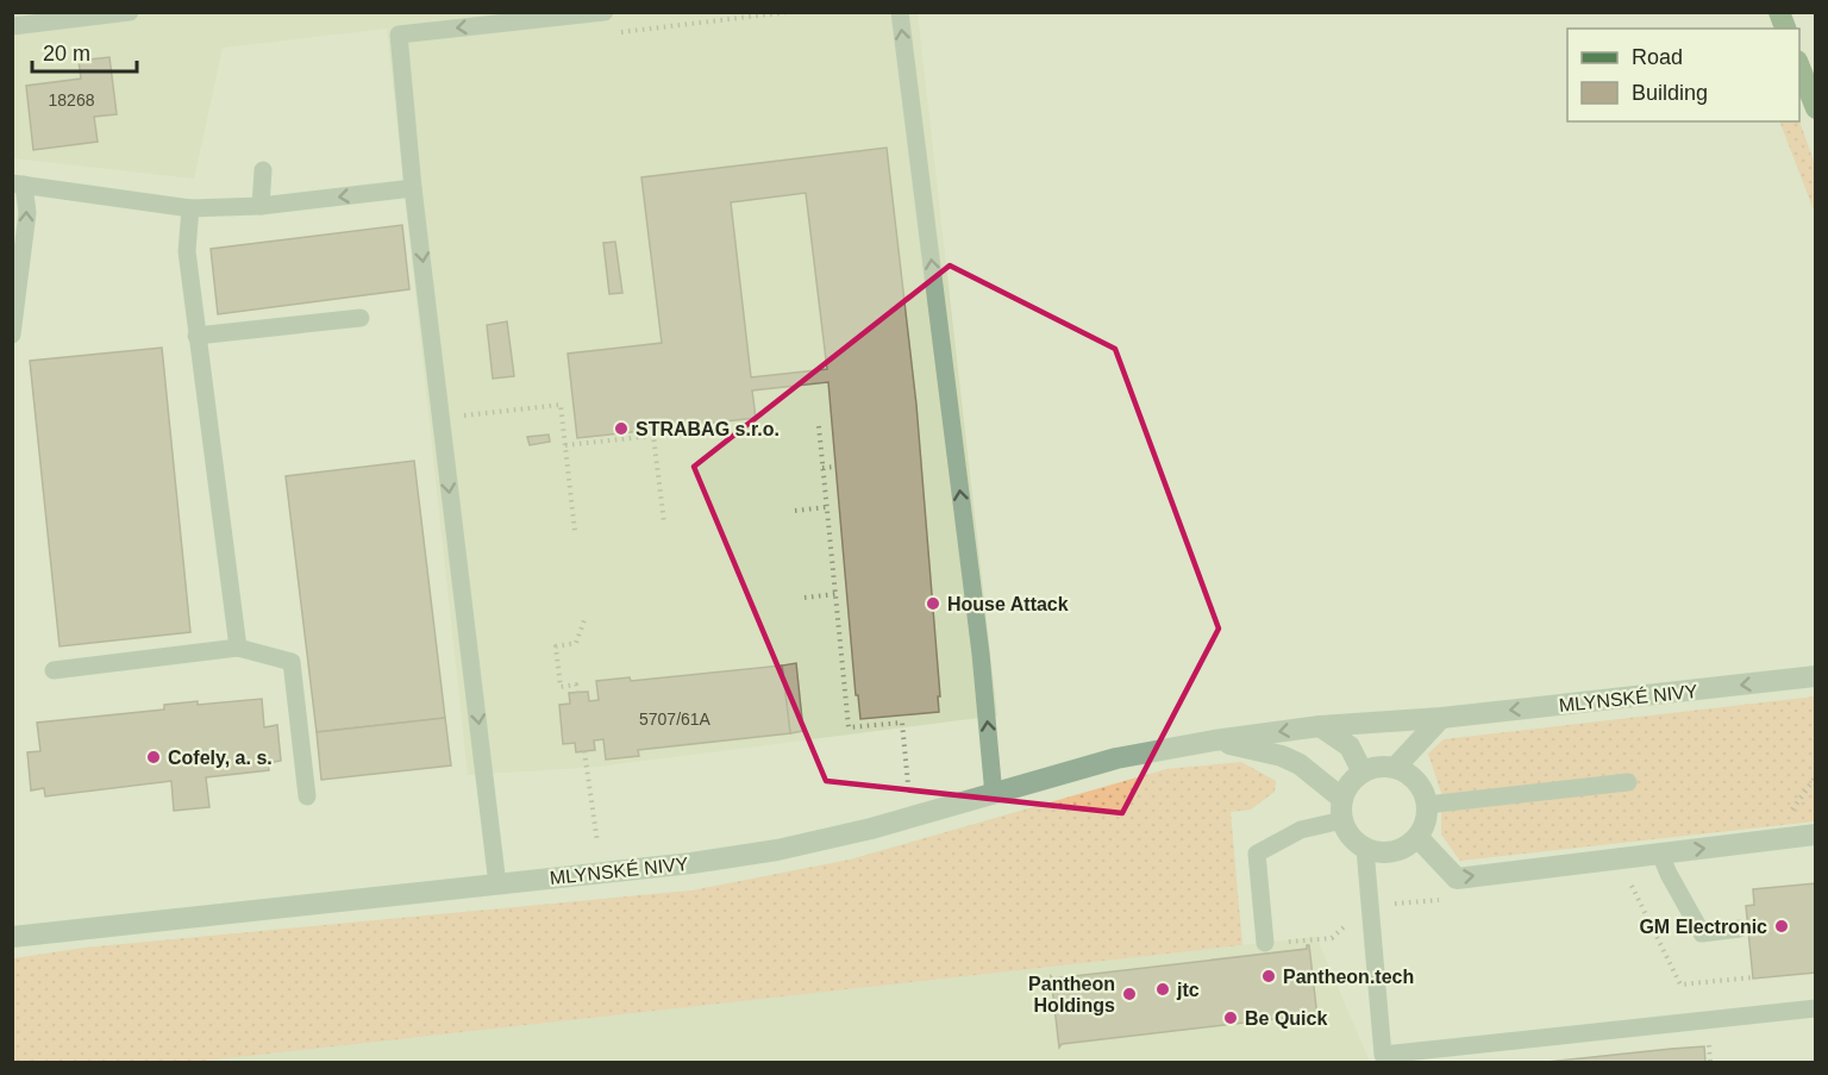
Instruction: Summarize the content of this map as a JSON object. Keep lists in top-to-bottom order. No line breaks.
{"streets":{"street":["MLYNSKÉ NIVY"]},"places":["STRABAG s.r.o.","House Attack","Cofely, a. s.","GM Electronic","Pantheon.tech","jtc","Pantheon Holdings","Be Quick"],"house_numbers":["18268","5707/61A"],"legend":["Road","Building"],"scale_bar":"20 m"}
